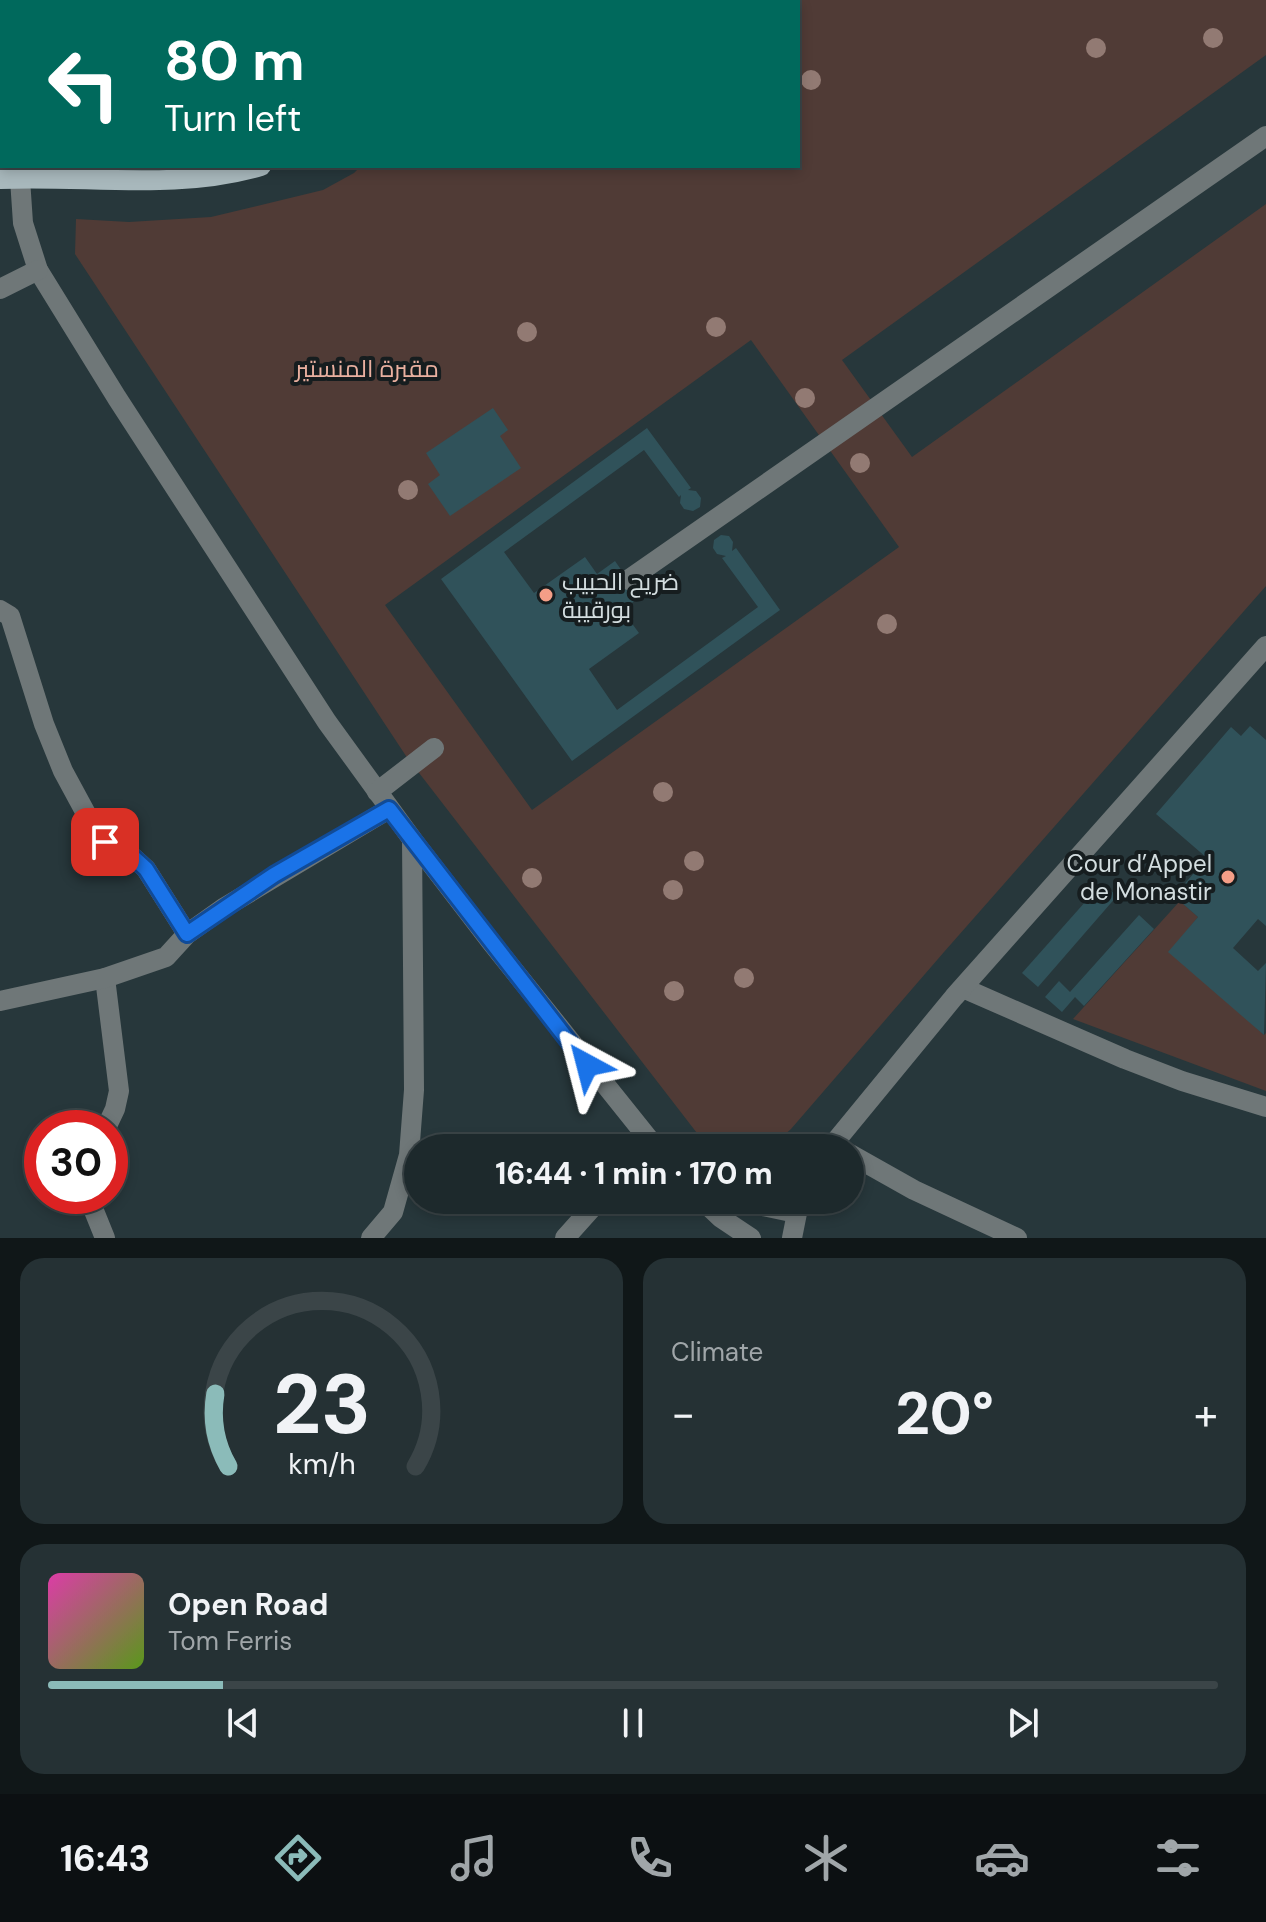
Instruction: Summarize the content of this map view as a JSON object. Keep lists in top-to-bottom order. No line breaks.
{"parks":["مقبرة المنستير"],"places":["ضريح الحبيب بورقيبة","Cour d’Appel de Monastir"],"page":{"turn":["80 m","Turn left"],"limit":"30","trip":"16:44 · 1 min · 170 m","tile":"Climate","heat":["−","20°","+"],"song":["Open Road","Tom Ferris"],"tabs":"16:43","gauge":["23","km/h"]}}
